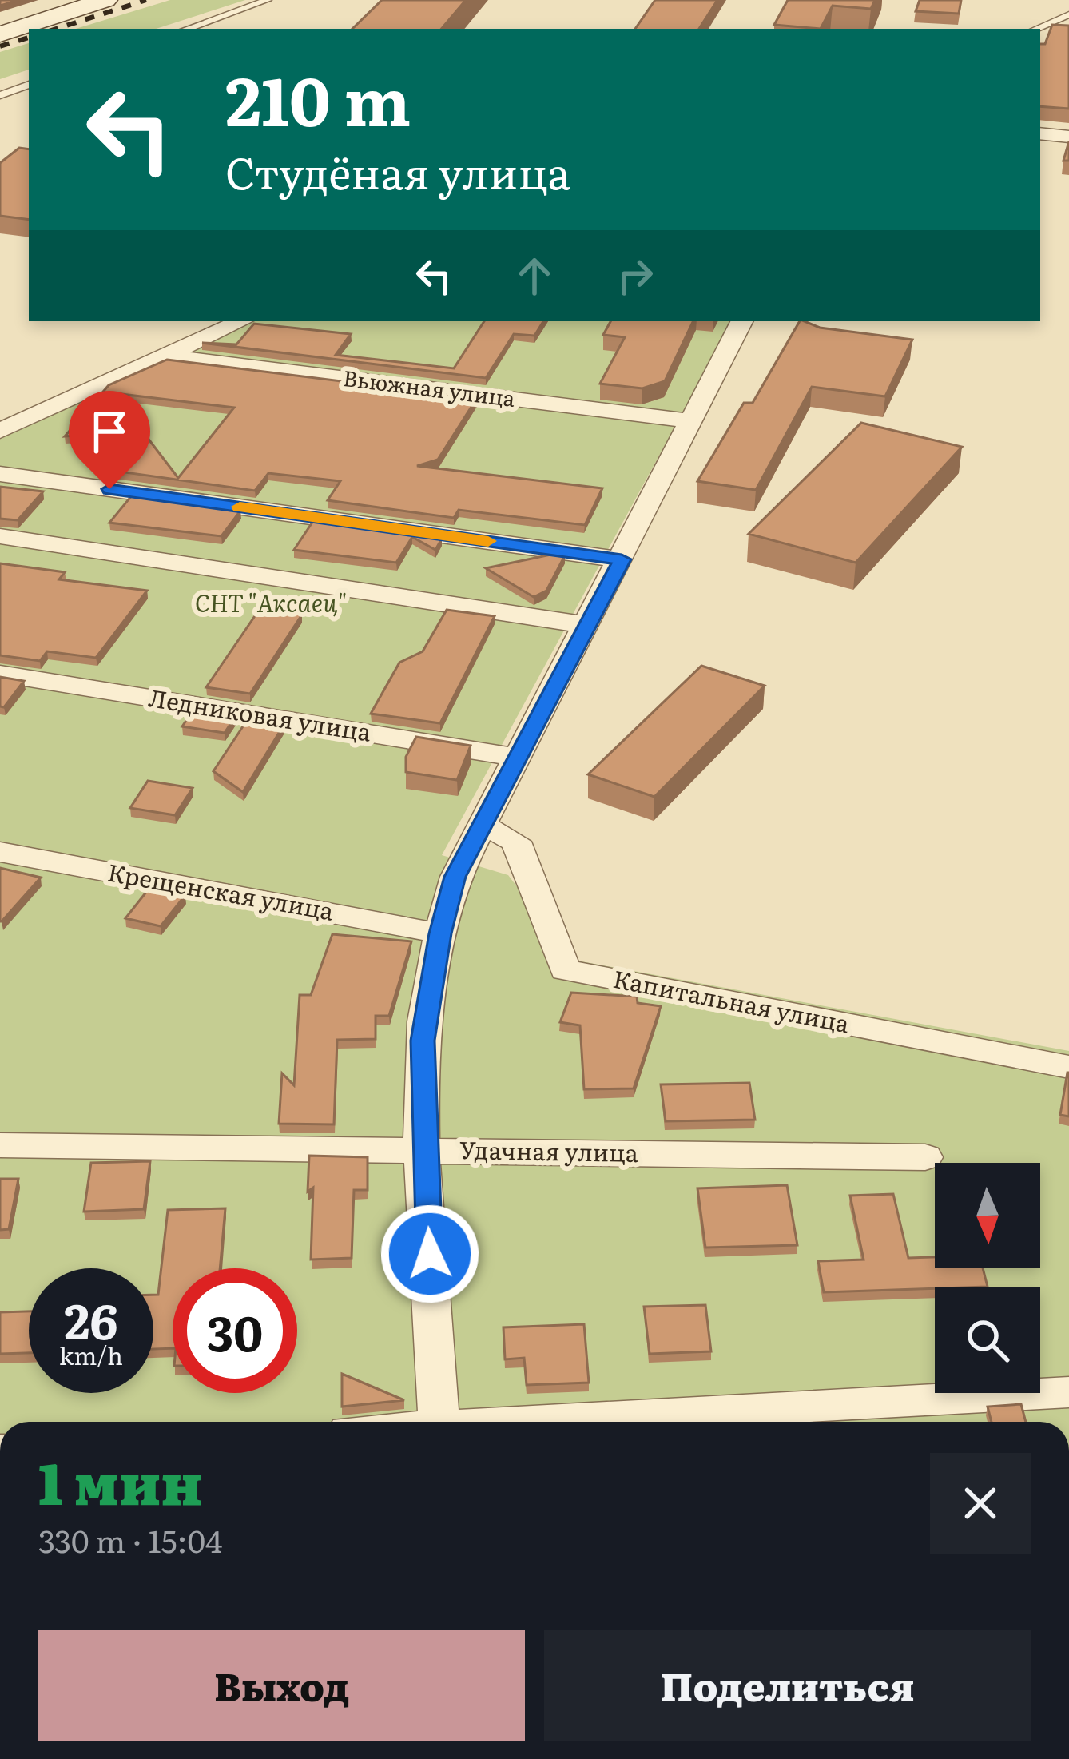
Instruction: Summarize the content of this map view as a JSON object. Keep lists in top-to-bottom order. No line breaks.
{"streets":{"street":["Вьюжная улица","Ледниковая улица","Крещенская улица","Капитальная улица","Удачная улица"]},"parks":["СНТ \"Аксаец\""],"north":"bottom","page":{"turn":["210 m","Студёная улица"],"speed":"26 km/h","limit":"30","heading":["1 мин","330 m · 15:04"],"buttons":["Выход","Поделиться"]}}
